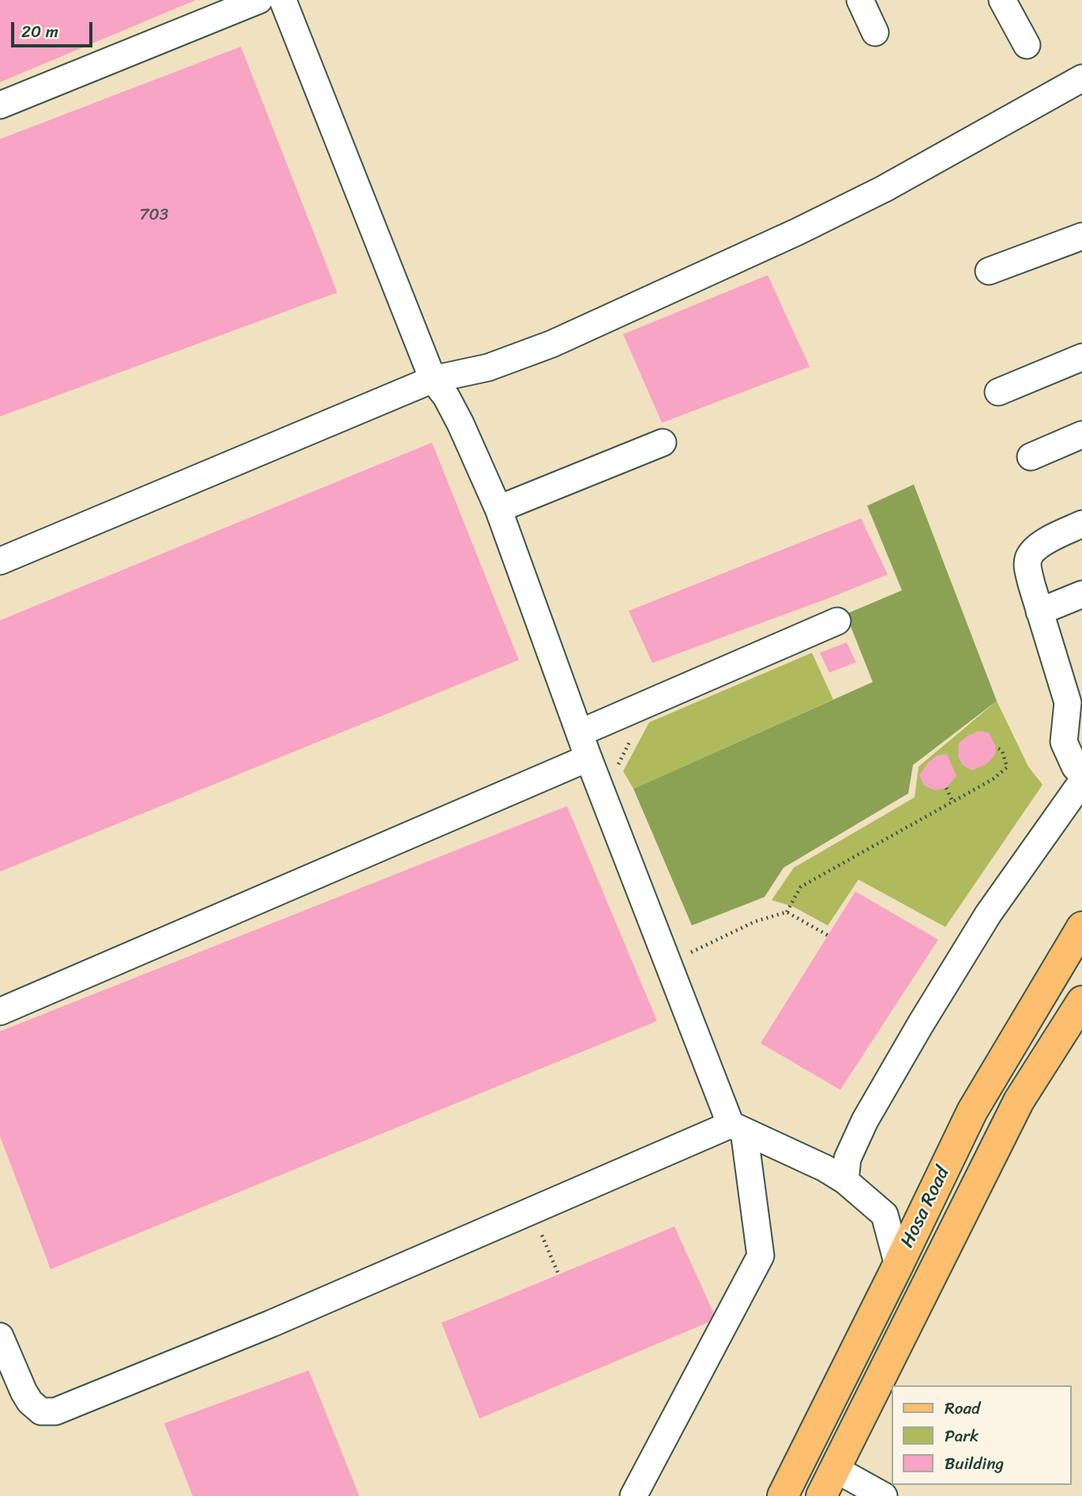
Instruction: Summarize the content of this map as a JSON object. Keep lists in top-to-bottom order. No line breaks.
{"streets":{"main road":["Hosa Road"]},"house_numbers":["703"],"legend":["Road","Park","Building"],"scale_bar":"20 m"}
